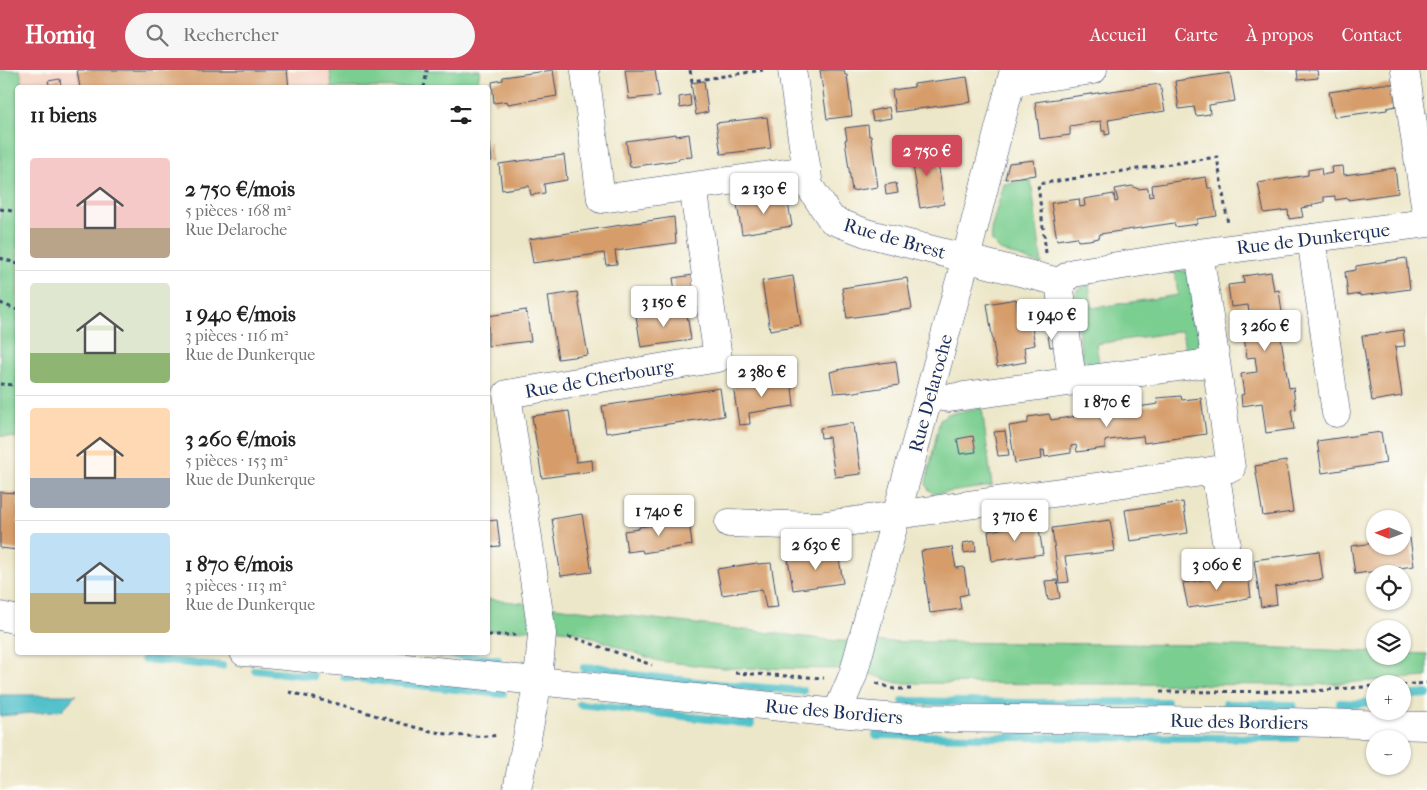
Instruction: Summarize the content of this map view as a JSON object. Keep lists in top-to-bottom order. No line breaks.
{"streets":{"street":["Rue de Brest","Rue de Dunkerque","Rue de Cherbourg","Rue Delaroche","Rue des Bordiers"]},"crossings":[["Rue de Brest","Rue Delaroche"],["Rue de Cherbourg","Rue des Bordiers"],["Rue Delaroche","Rue des Bordiers"]],"north":"left","page":{"header":"Homiq","search":"Rechercher","nav":["Accueil","Carte","À propos","Contact"],"heading":"11 biens","price":["2 750 €","2 130 €","3 150 €","1 940 €","3 260 €","2 380 €","1 870 €","1 740 €","3 710 €","2 630 €","3 060 €"],"list":[{"name":"2 750 €/mois","note":"5 pièces · 168 m² · Rue Delaroche"},{"name":"1 940 €/mois","note":"3 pièces · 116 m² · Rue de Dunkerque"},{"name":"3 260 €/mois","note":"5 pièces · 153 m² · Rue de Dunkerque"},{"name":"1 870 €/mois","note":"3 pièces · 113 m² · Rue de Dunkerque"}],"map_buttons":["+","−"]}}
